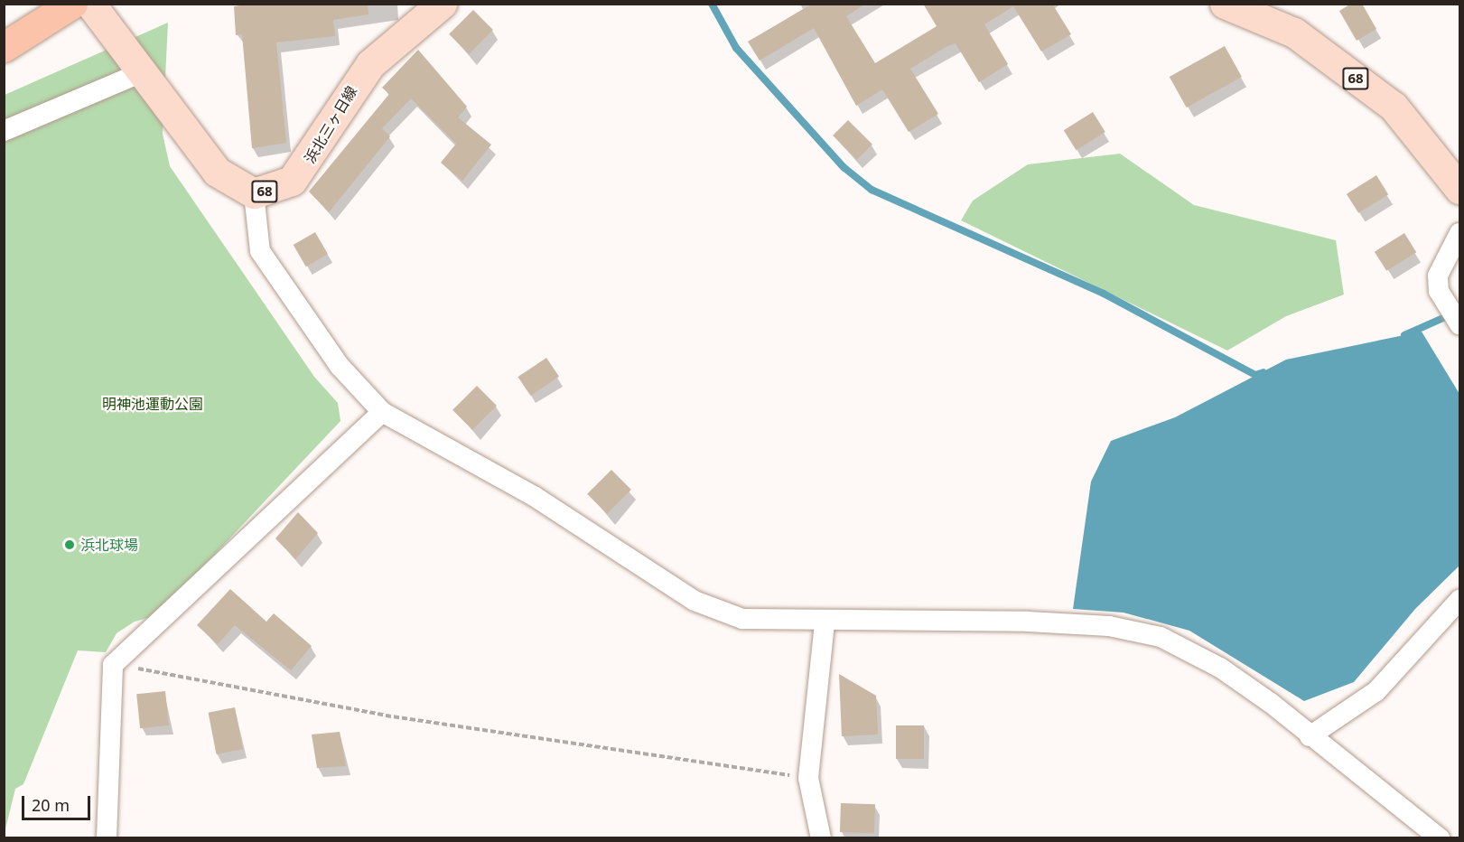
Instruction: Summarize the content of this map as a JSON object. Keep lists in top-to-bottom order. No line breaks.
{"streets":{"main road":["68","浜北三ヶ日線"]},"crossings":[["68","浜北三ヶ日線"]],"parks":["明神池運動公園"],"places":["浜北球場"],"scale_bar":"20 m"}
